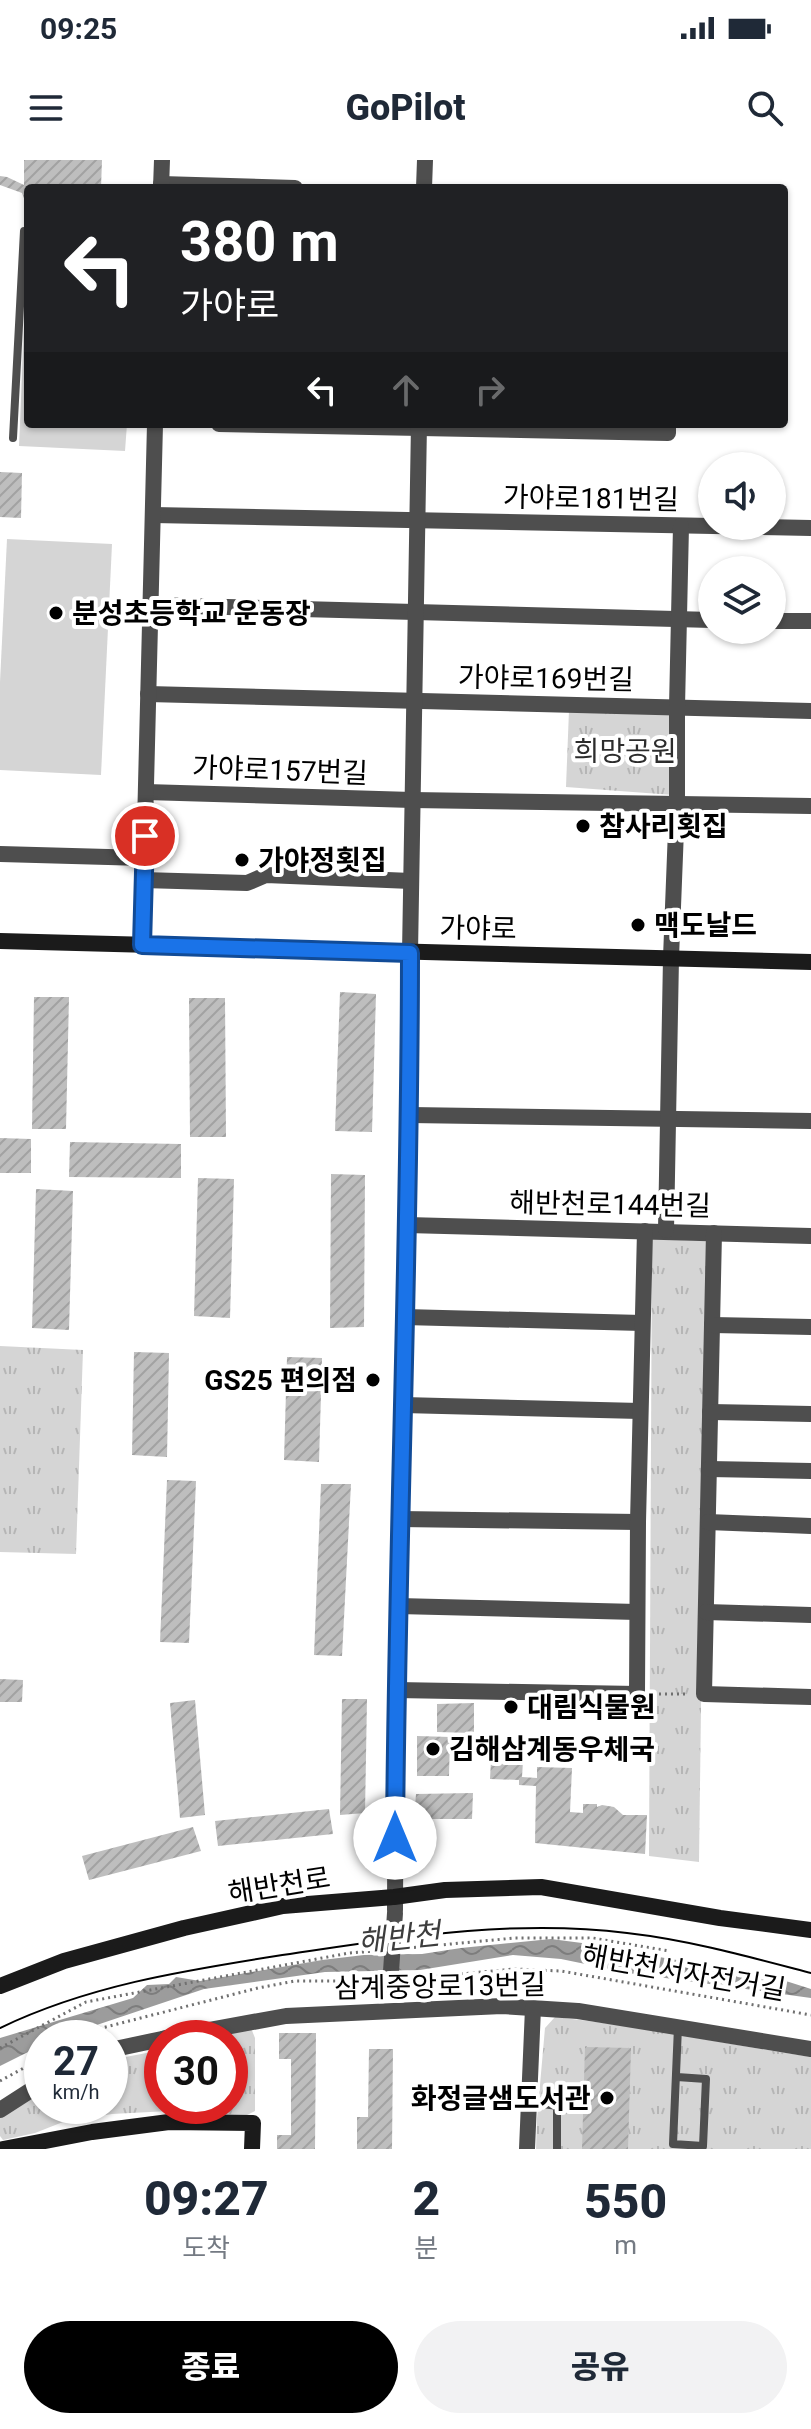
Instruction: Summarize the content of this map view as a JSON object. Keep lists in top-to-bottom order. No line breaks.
{"streets":{"street":["가야로181번길","가야로169번길","가야로157번길","가야로","해반천로144번길","해반천로","삼계중앙로13번길"],"path":["해반천서자전거길"]},"water":["해반천"],"parks":["희망공원"],"places":["분성초등학교 운동장","참사리횟집","가야정횟집","맥도날드","GS25 편의점","대림식물원","김해삼계동우체국","화정글샘도서관"],"page":{"status":"09:25","header":"GoPilot","turn":["380 m","가야로"],"speed":"27 km/h","limit":"30","eta":["09:27","도착","2","분","550","m"],"buttons":["종료","공유"]}}
